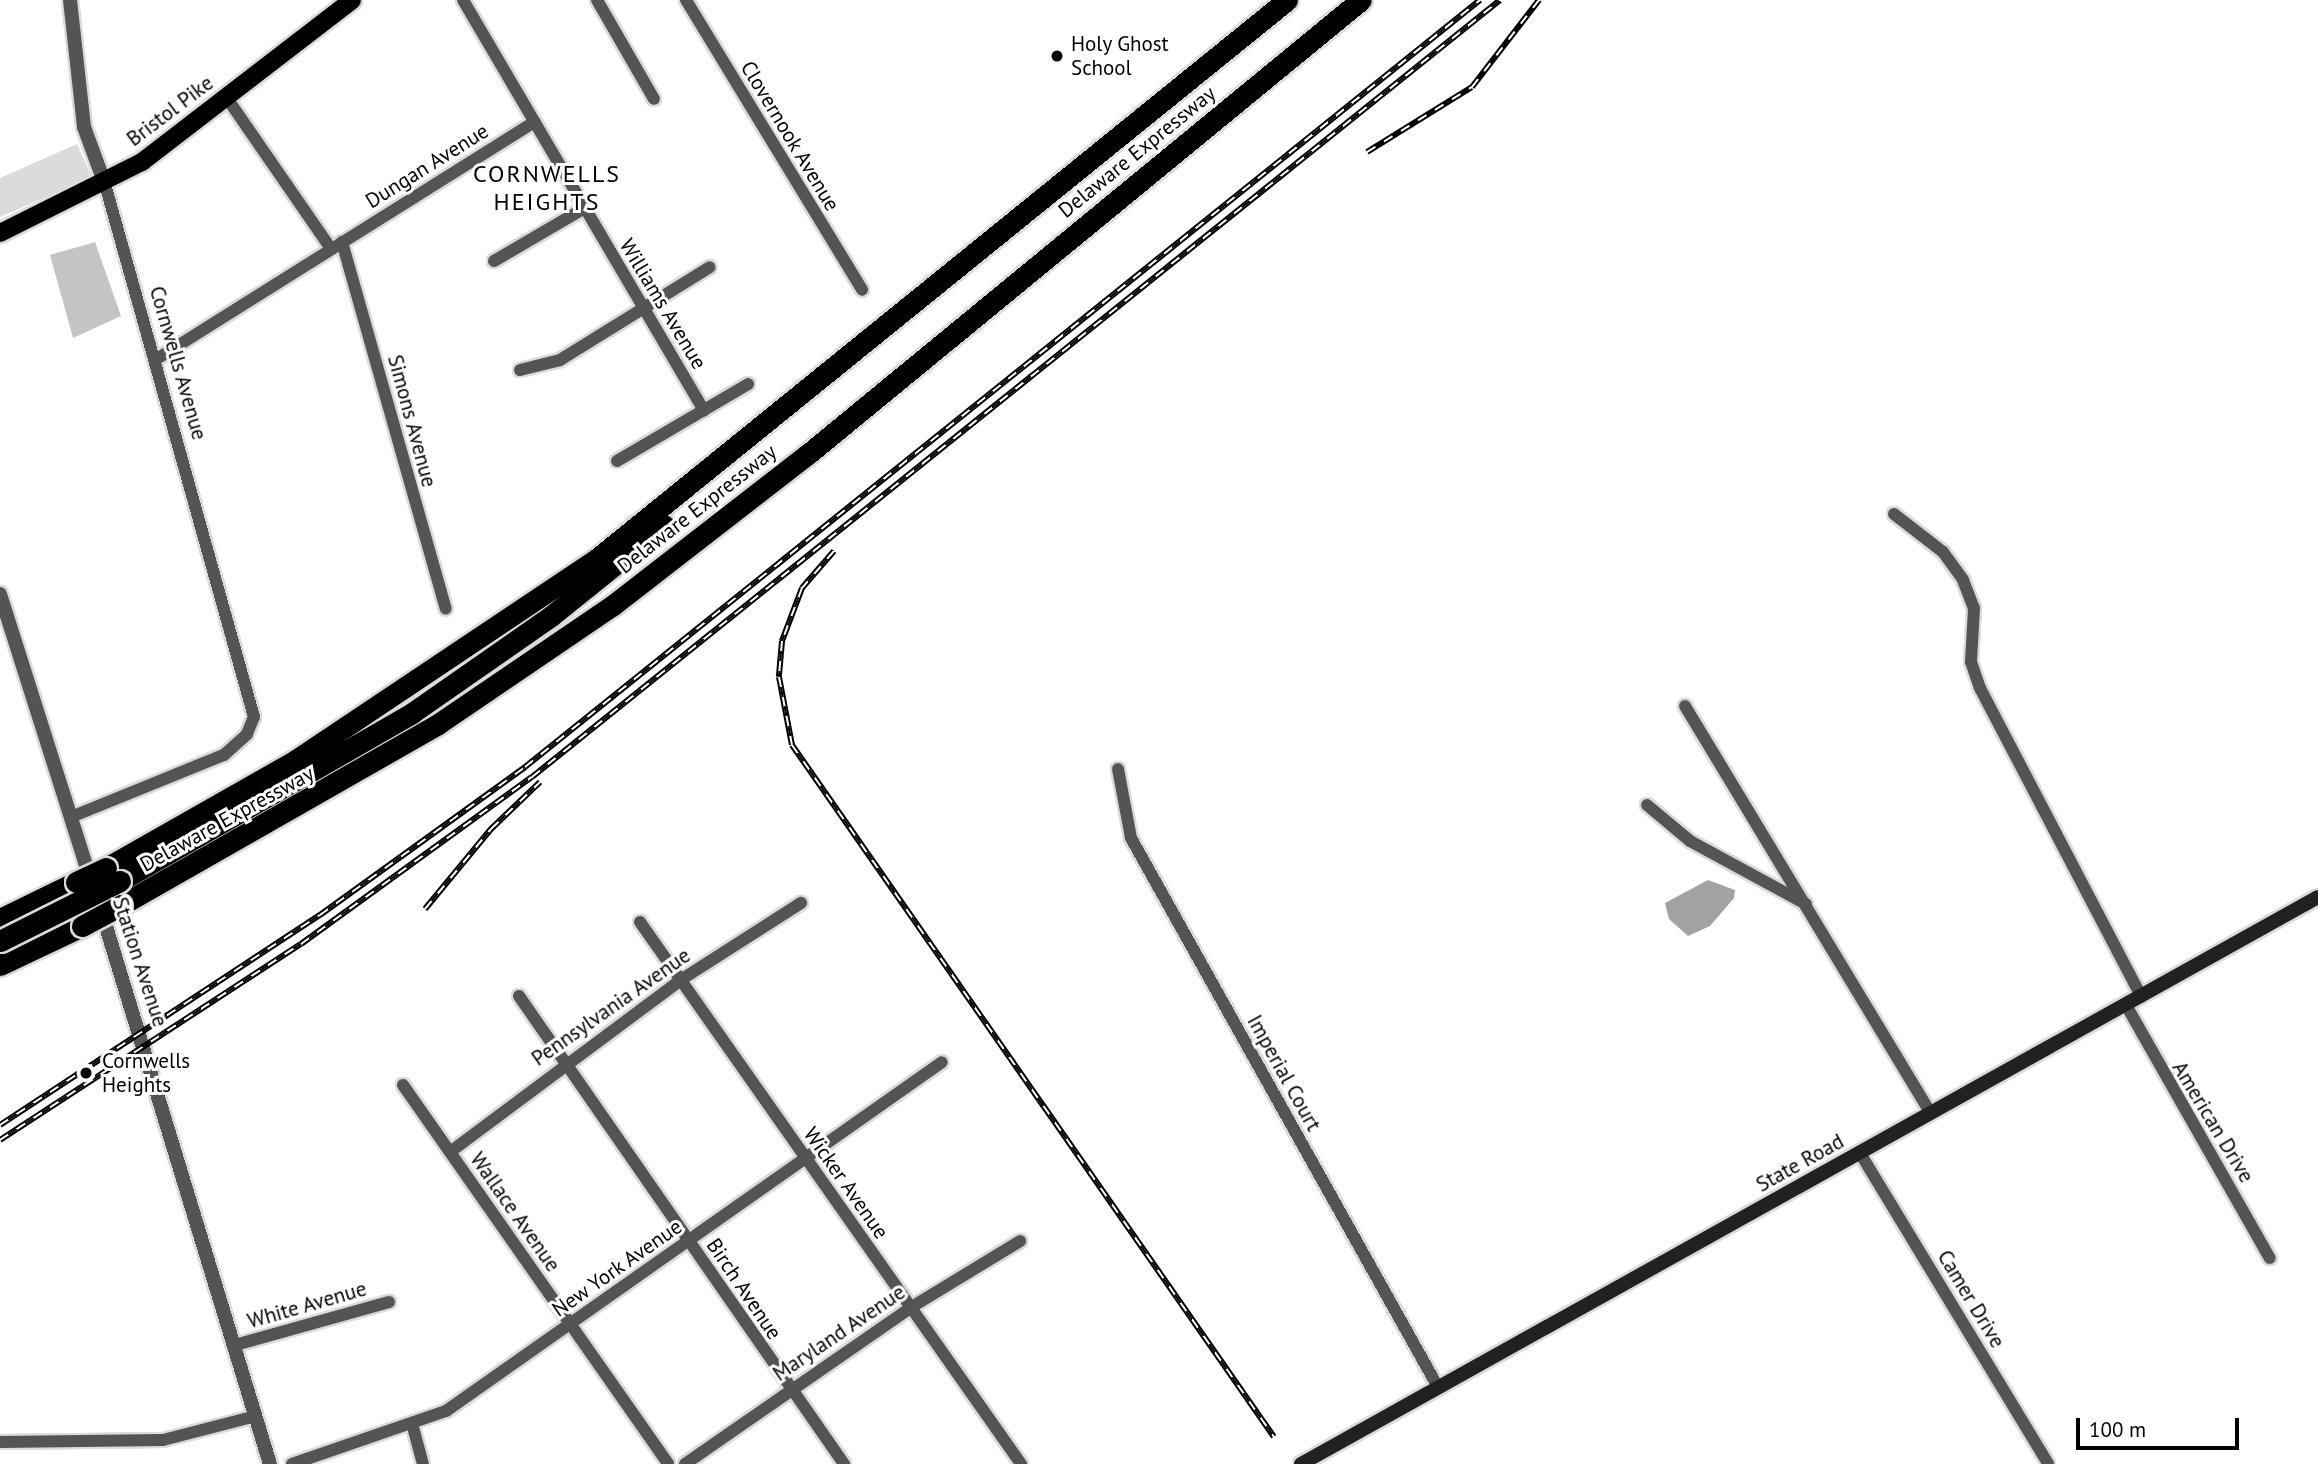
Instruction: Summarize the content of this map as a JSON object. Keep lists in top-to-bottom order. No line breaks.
{"streets":{"highway":["Delaware Expressway"],"main road":["Bristol Pike","State Road"],"street":["Clovernook Avenue","Dungan Avenue","Williams Avenue","Cornwells Avenue","Simons Avenue","Station Avenue","Pennsylvania Avenue","Imperial Court","American Drive","Wicker Avenue","Wallace Avenue","New York Avenue","Birch Avenue","Camer Drive","White Avenue","Maryland Avenue"]},"crossings":[["Bristol Pike","Cornwells Avenue"],["Bristol Pike","Simons Avenue"],["Dungan Avenue","Williams Avenue"],["Dungan Avenue","Cornwells Avenue"],["Dungan Avenue","Simons Avenue"],["Cornwells Avenue","Station Avenue"],["Station Avenue","White Avenue"],["Pennsylvania Avenue","Wicker Avenue"],["Pennsylvania Avenue","Wallace Avenue"],["Pennsylvania Avenue","Birch Avenue"],["Imperial Court","State Road"],["American Drive","State Road"],["State Road","Camer Drive"],["Wicker Avenue","New York Avenue"],["Wicker Avenue","Maryland Avenue"],["Wallace Avenue","New York Avenue"],["New York Avenue","Birch Avenue"],["Birch Avenue","Maryland Avenue"]],"districts":["CORNWELLS HEIGHTS"],"places":["Holy Ghost School","Cornwells Heights"],"scale_bar":"100 m"}
